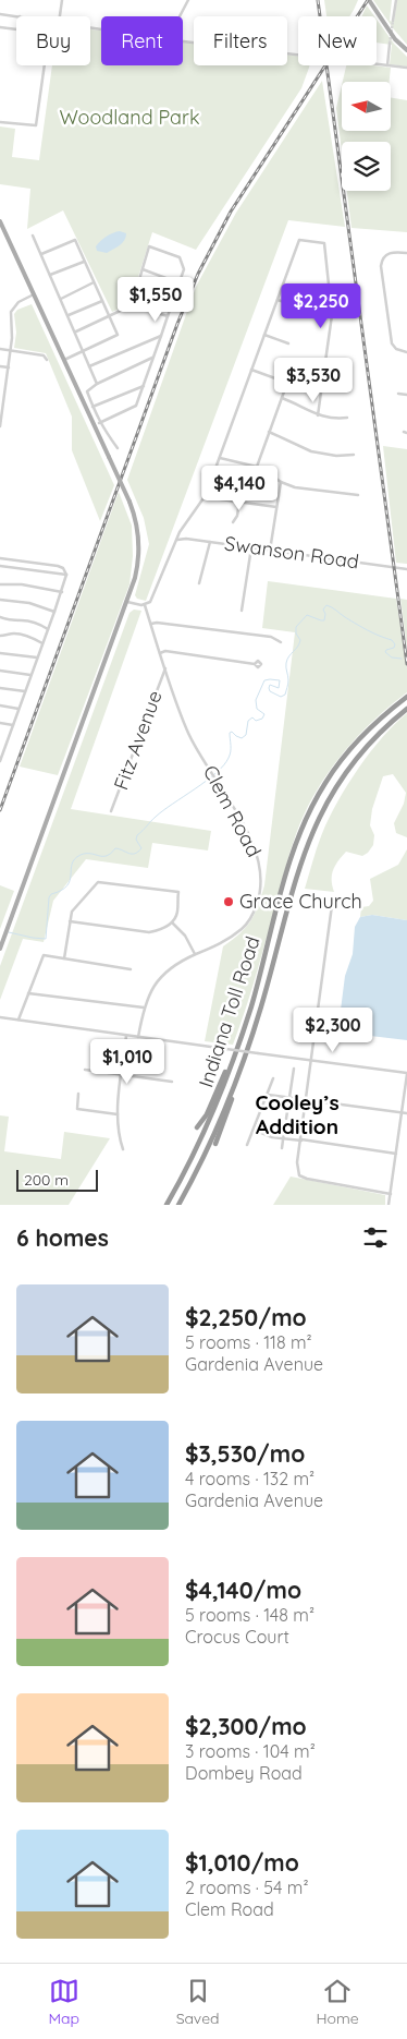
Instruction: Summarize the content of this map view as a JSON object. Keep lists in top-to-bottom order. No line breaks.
{"streets":{"highway":["Indiana Toll Road"],"street":["Swanson Road","Fitz Avenue","Clem Road"]},"crossings":[["Fitz Avenue","Clem Road"]],"districts":["Cooley’s Addition"],"parks":["Woodland Park"],"places":["Grace Church"],"scale_bar":"200 m","north":"left","page":{"chip":["Buy","Rent","Filters","New"],"price":["$1,550","$2,250","$3,530","$4,140","$2,300","$1,010"],"scale":"200 m","heading":"6 homes","list":[{"name":"$2,250/mo","note":"5 rooms · 118 m² · Gardenia Avenue"},{"name":"$3,530/mo","note":"4 rooms · 132 m² · Gardenia Avenue"},{"name":"$4,140/mo","note":"5 rooms · 148 m² · Crocus Court"},{"name":"$2,300/mo","note":"3 rooms · 104 m² · Dombey Road"},{"name":"$1,010/mo","note":"2 rooms · 54 m² · Clem Road"}],"tabs":["Map","Saved","Home"]}}
